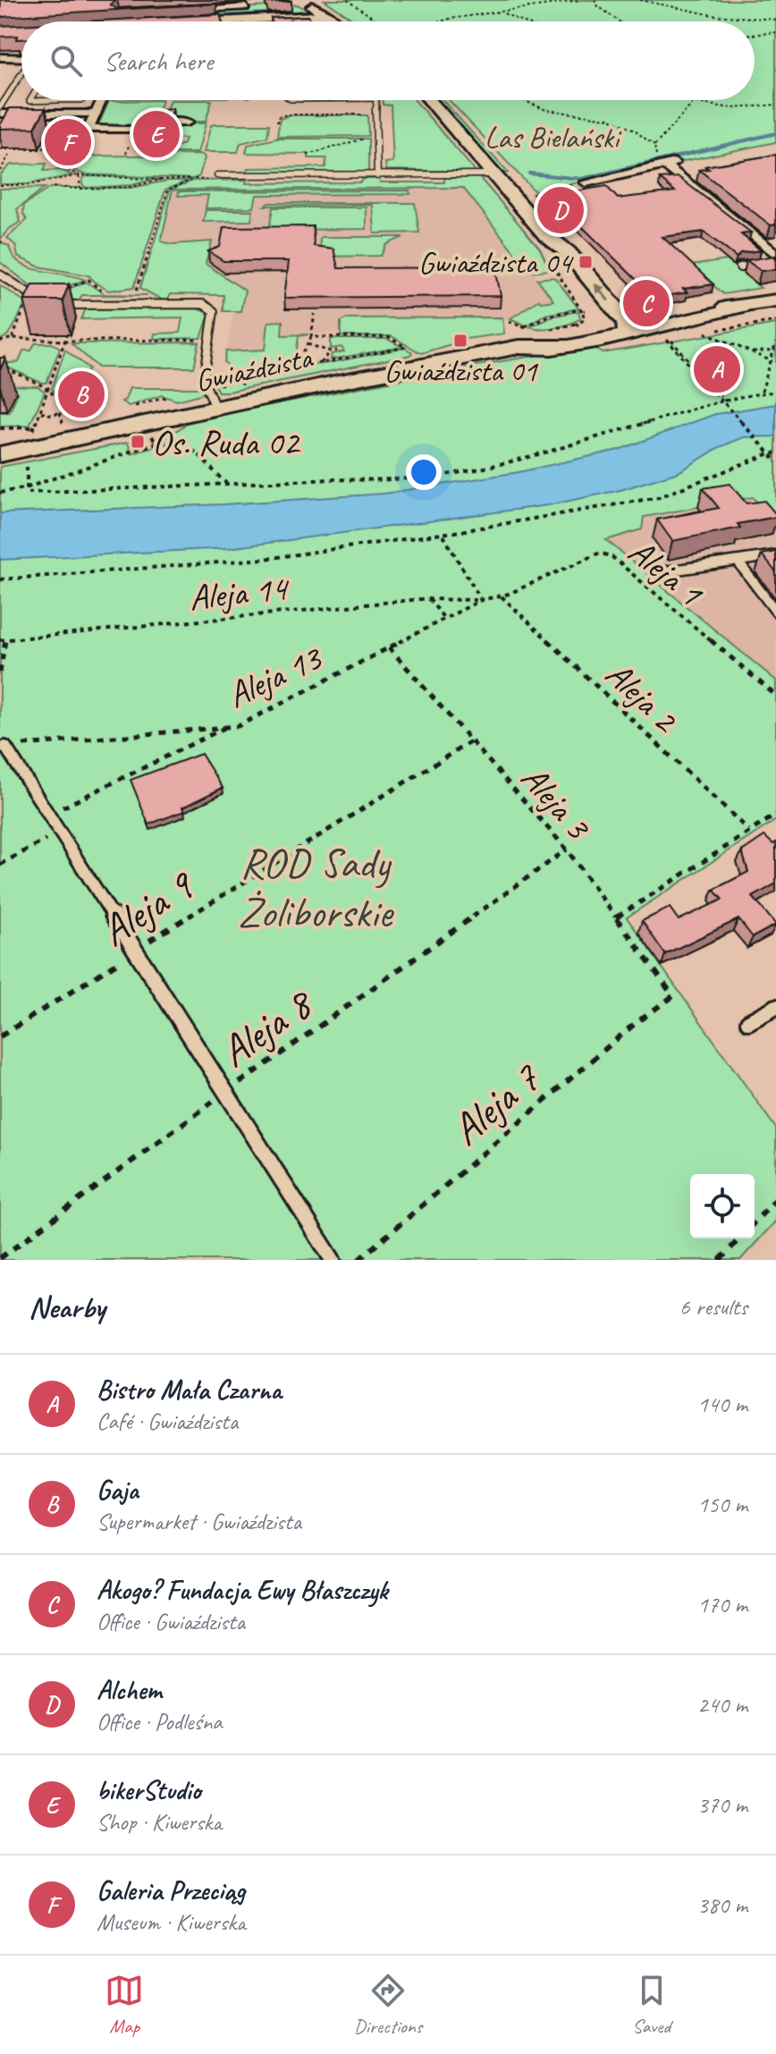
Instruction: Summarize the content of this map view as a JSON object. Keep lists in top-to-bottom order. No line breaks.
{"streets":{"street":["Gwiaździsta"],"path":["Aleja 1","Aleja 14","Aleja 13","Aleja 2","Aleja 3","Aleja 9","Aleja 8","Aleja 7"]},"crossings":[["Aleja 1","Aleja 13"],["Aleja 14","Aleja 13"],["Aleja 13","Aleja 2"],["Aleja 13","Aleja 3"],["Aleja 3","Aleja 9"],["Aleja 3","Aleja 8"],["Aleja 3","Aleja 7"]],"parks":["Las Bielański","ROD Sady Żoliborskie"],"places":{"transit":["Gwiaździsta 04","Gwiaździsta 01","Os. Ruda 02"]},"page":{"search":"Search here","pins":["E","F","D","C","A","B"],"heading":["Nearby","6 results"],"list":[{"mark":"A","name":"Bistro Mała Czarna","note":"Café · Gwiaździsta","value":"140 m"},{"mark":"B","name":"Gaja","note":"Supermarket · Gwiaździsta","value":"150 m"},{"mark":"C","name":"Akogo? Fundacja Ewy Błaszczyk","note":"Office · Gwiaździsta","value":"170 m"},{"mark":"D","name":"Alchem","note":"Office · Podleśna","value":"240 m"},{"mark":"E","name":"bikerStudio","note":"Shop · Kiwerska","value":"370 m"},{"mark":"F","name":"Galeria Przeciąg","note":"Museum · Kiwerska","value":"380 m"}],"nav":["Map","Directions","Saved"]}}
